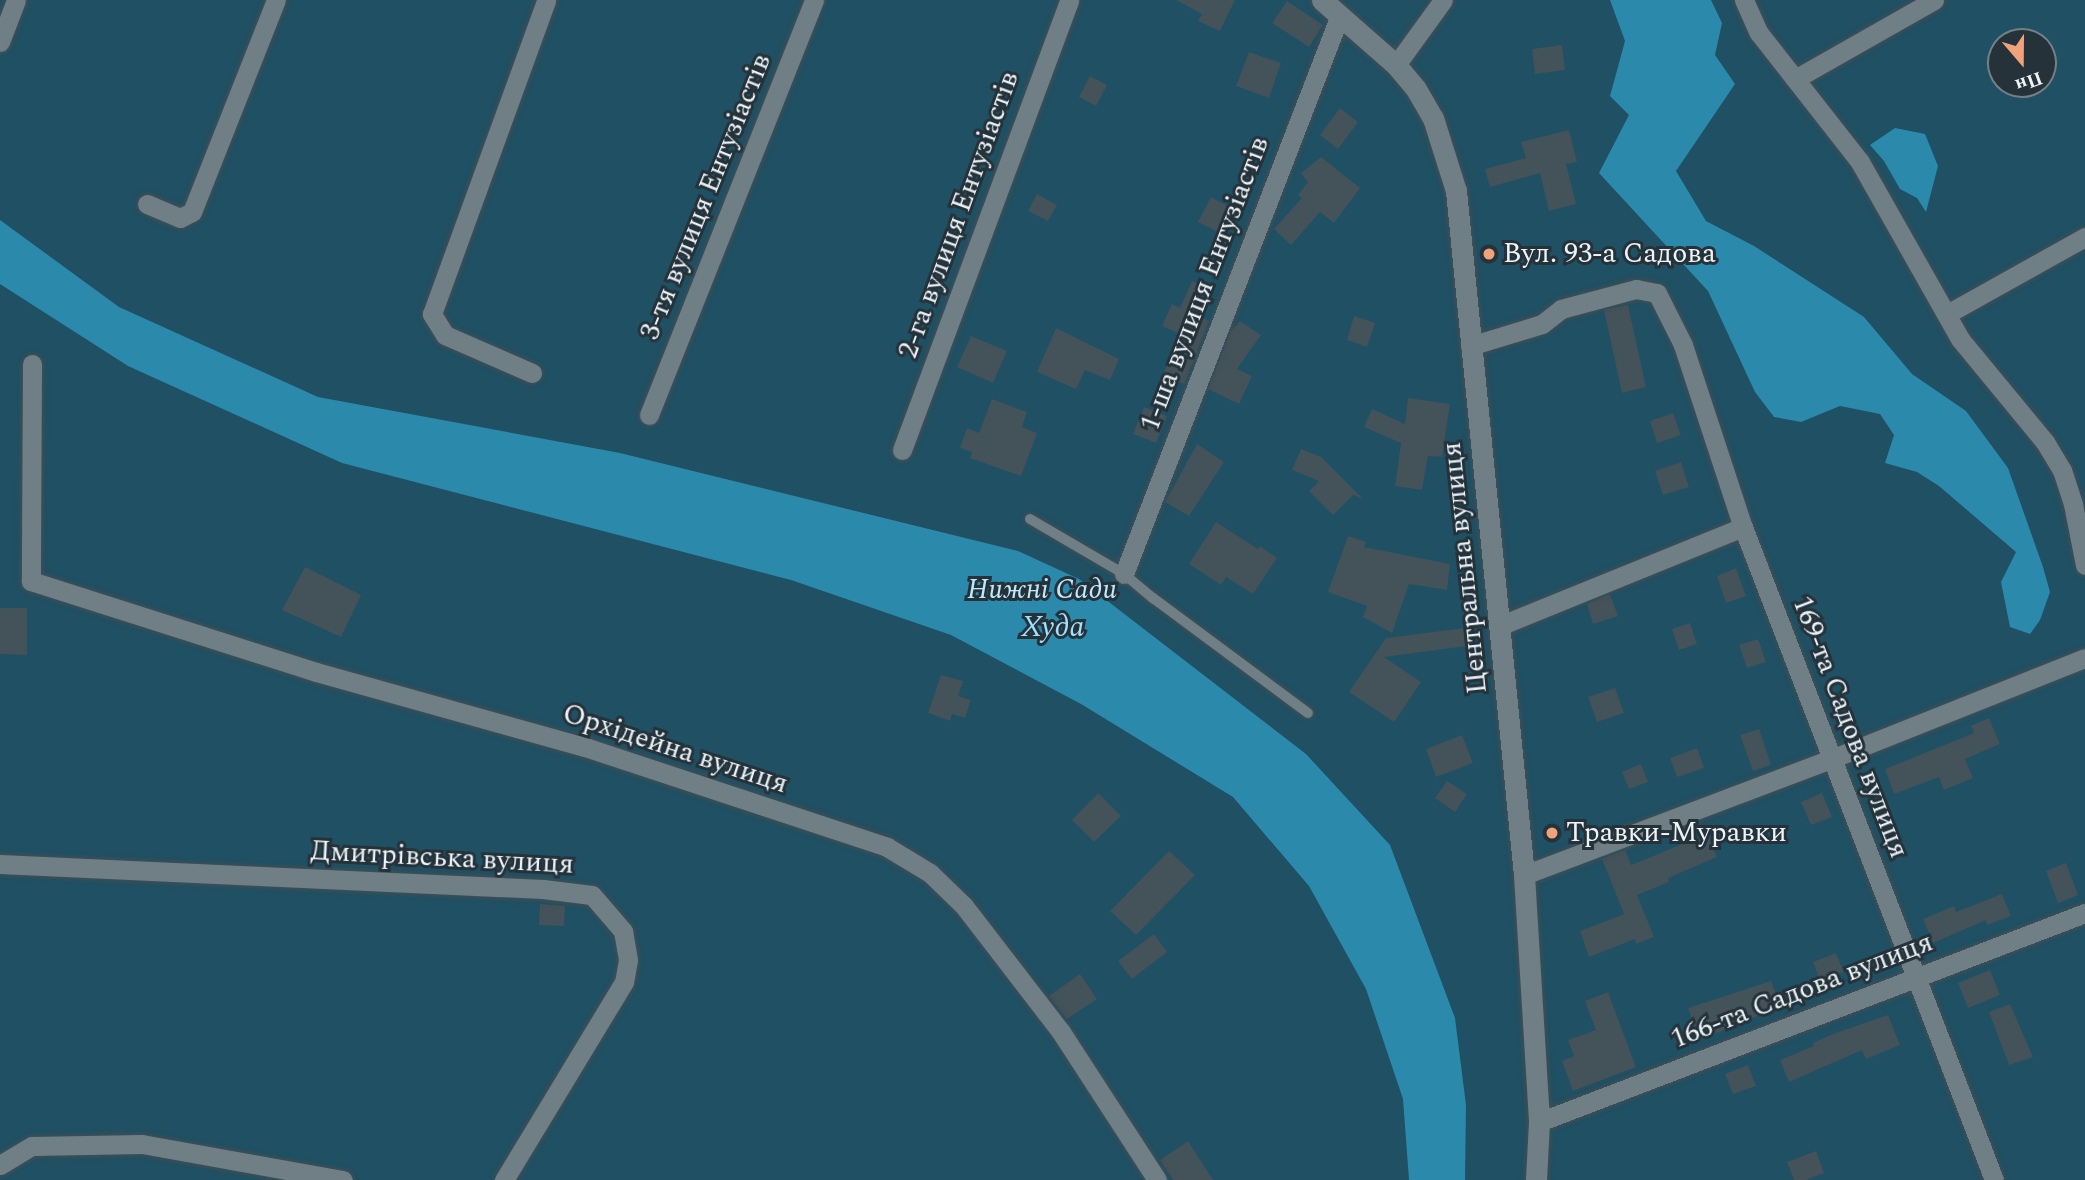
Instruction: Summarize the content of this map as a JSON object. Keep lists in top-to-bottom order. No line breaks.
{"streets":{"street":["3-тя вулиця Ентузіастів","2-га вулиця Ентузіастів","1-ша вулиця Ентузіастів","Центральна вулиця","169-та Садова вулиця","Орхідейна вулиця","Дмитрівська вулиця","166-та Садова вулиця"]},"crossings":[["1-ша вулиця Ентузіастів","Центральна вулиця"],["Центральна вулиця","169-та Садова вулиця"],["Центральна вулиця","166-та Садова вулиця"],["169-та Садова вулиця","166-та Садова вулиця"]],"water":["Худа"],"parks":["Нижні Сади"],"places":["Вул. 93-а Садова","Травки-Муравки"],"north":"bottom"}
